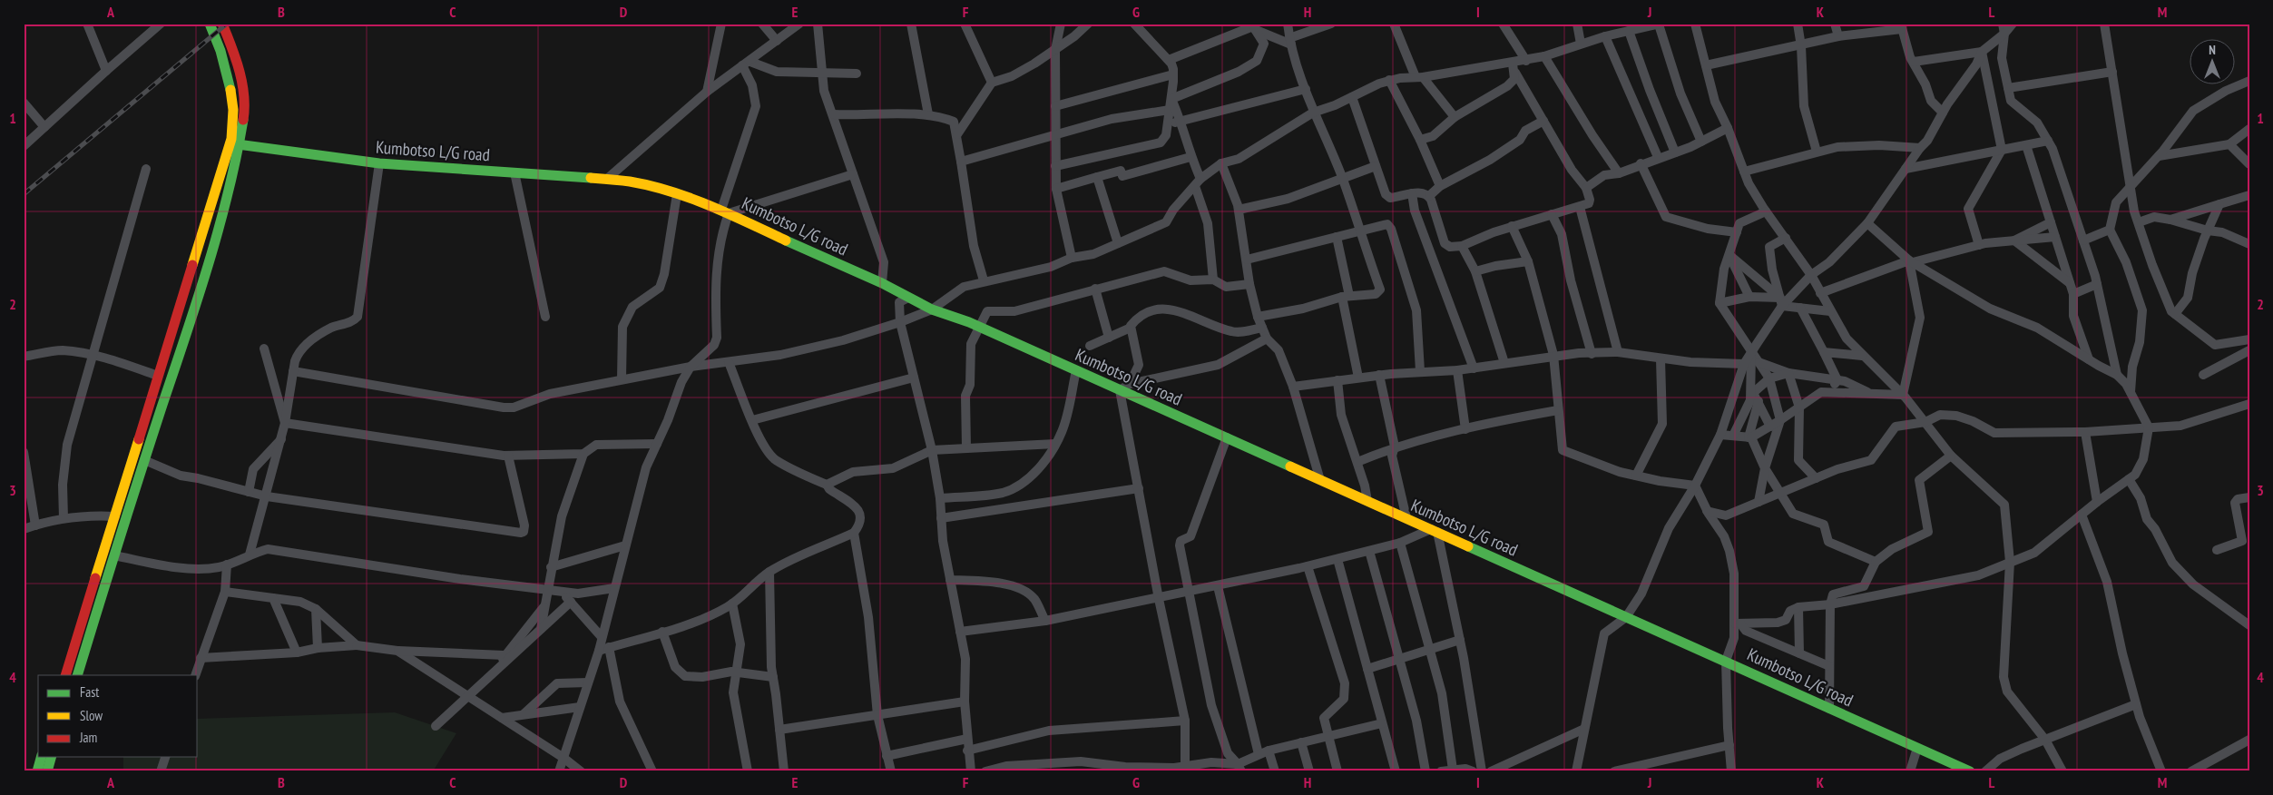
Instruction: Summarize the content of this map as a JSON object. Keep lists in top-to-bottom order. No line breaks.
{"streets":{"main road":["Kumbotso L/G road"]},"legend":["Fast","Slow","Jam"],"north":"top","grid":{"columns":["A","B","C","D","E","F","G","H","I","J","K","L","M"],"rows":["1","2","3","4"]}}
